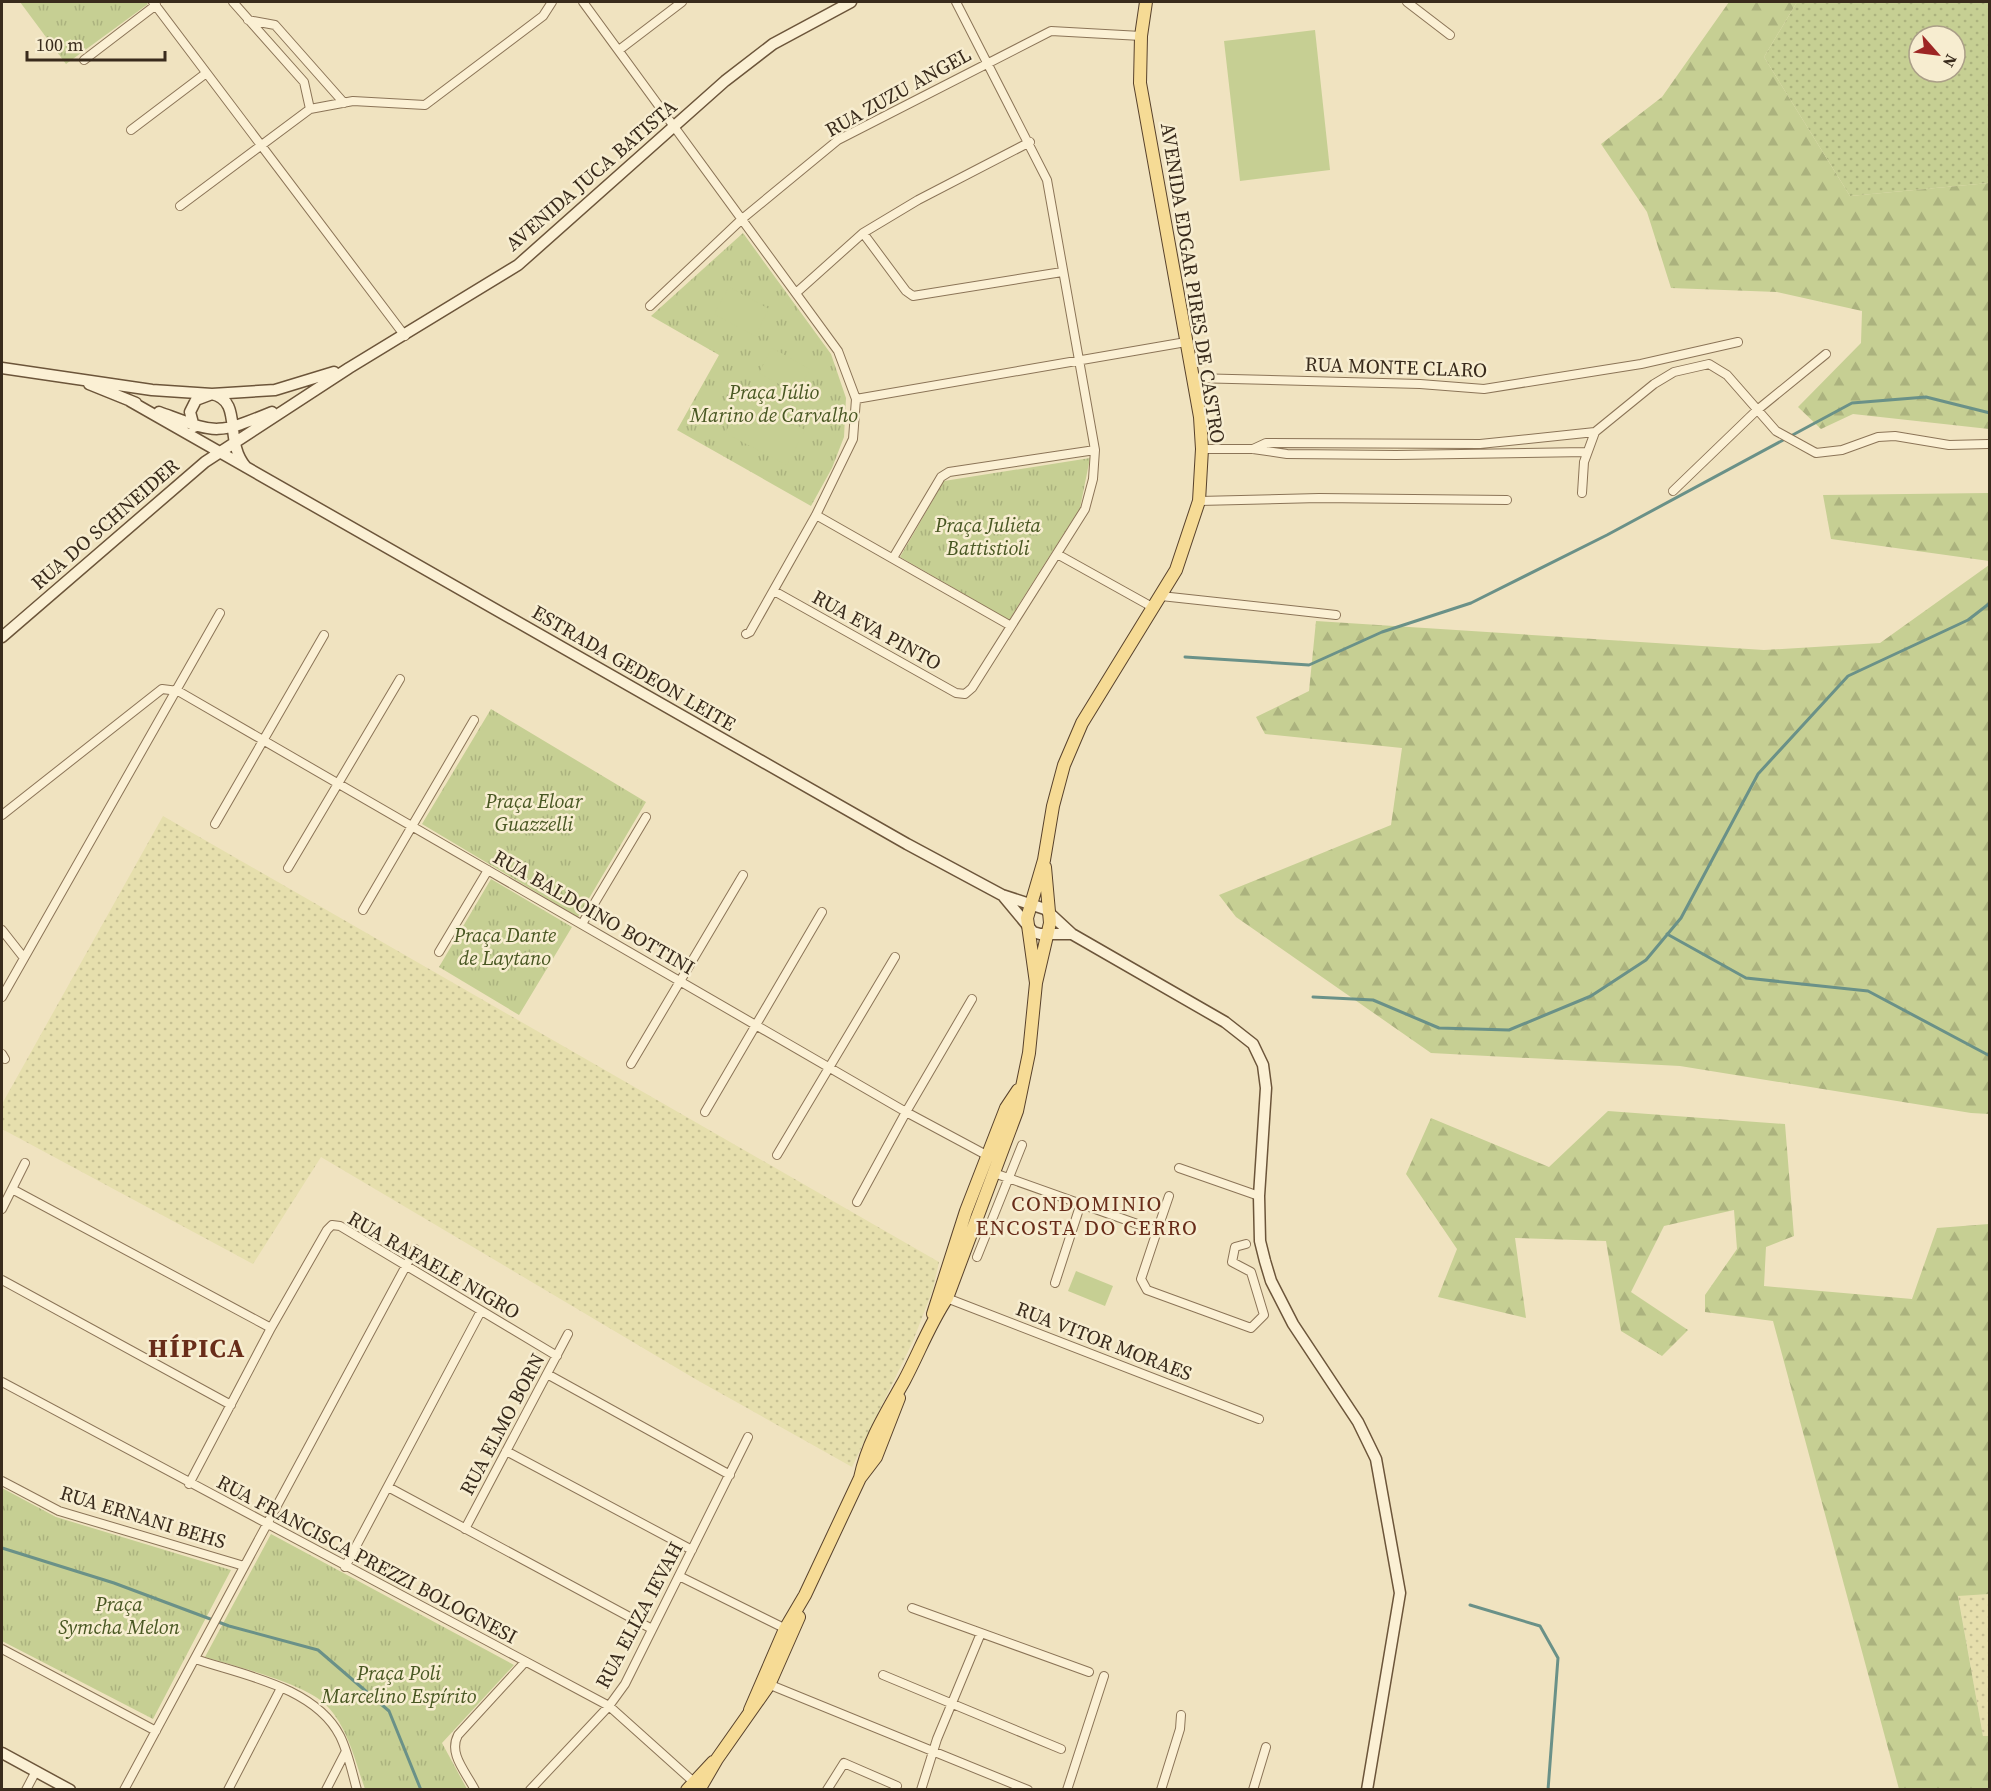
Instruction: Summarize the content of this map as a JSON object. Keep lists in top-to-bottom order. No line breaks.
{"streets":{"main road":["AVENIDA JUCA BATISTA","AVENIDA EDGAR PIRES DE CASTRO","RUA DO SCHNEIDER","ESTRADA GEDEON LEITE"],"street":["RUA ZUZU ANGEL","RUA MONTE CLARO","RUA EVA PINTO","RUA BALDOINO BOTTINI","RUA RAFAELE NIGRO","RUA VITOR MORAES","RUA ELMO BORN","RUA ERNANI BEHS","RUA FRANCISCA PREZZI BOLOGNESI","RUA ELIZA IEVAH"]},"crossings":[["RUA ZUZU ANGEL","AVENIDA EDGAR PIRES DE CASTRO"],["AVENIDA JUCA BATISTA","RUA DO SCHNEIDER"],["AVENIDA JUCA BATISTA","ESTRADA GEDEON LEITE"],["AVENIDA EDGAR PIRES DE CASTRO","RUA MONTE CLARO"],["AVENIDA EDGAR PIRES DE CASTRO","ESTRADA GEDEON LEITE"],["AVENIDA EDGAR PIRES DE CASTRO","RUA BALDOINO BOTTINI"],["AVENIDA EDGAR PIRES DE CASTRO","RUA VITOR MORAES"],["AVENIDA EDGAR PIRES DE CASTRO","RUA FRANCISCA PREZZI BOLOGNESI"],["RUA DO SCHNEIDER","ESTRADA GEDEON LEITE"],["RUA RAFAELE NIGRO","RUA ELMO BORN"],["RUA RAFAELE NIGRO","RUA FRANCISCA PREZZI BOLOGNESI"],["RUA FRANCISCA PREZZI BOLOGNESI","RUA ELIZA IEVAH"]],"districts":["CONDOMINIO ENCOSTA DO CERRO","HÍPICA"],"parks":["Praça Júlio Marino de Carvalho","Praça Julieta Battistioli","Praça Eloar Guazzelli","Praça Dante de Laytano","Praça Symcha Melon","Praça Poli Marcelino Espírito"],"scale_bar":"100 m","north":"bottom right"}
